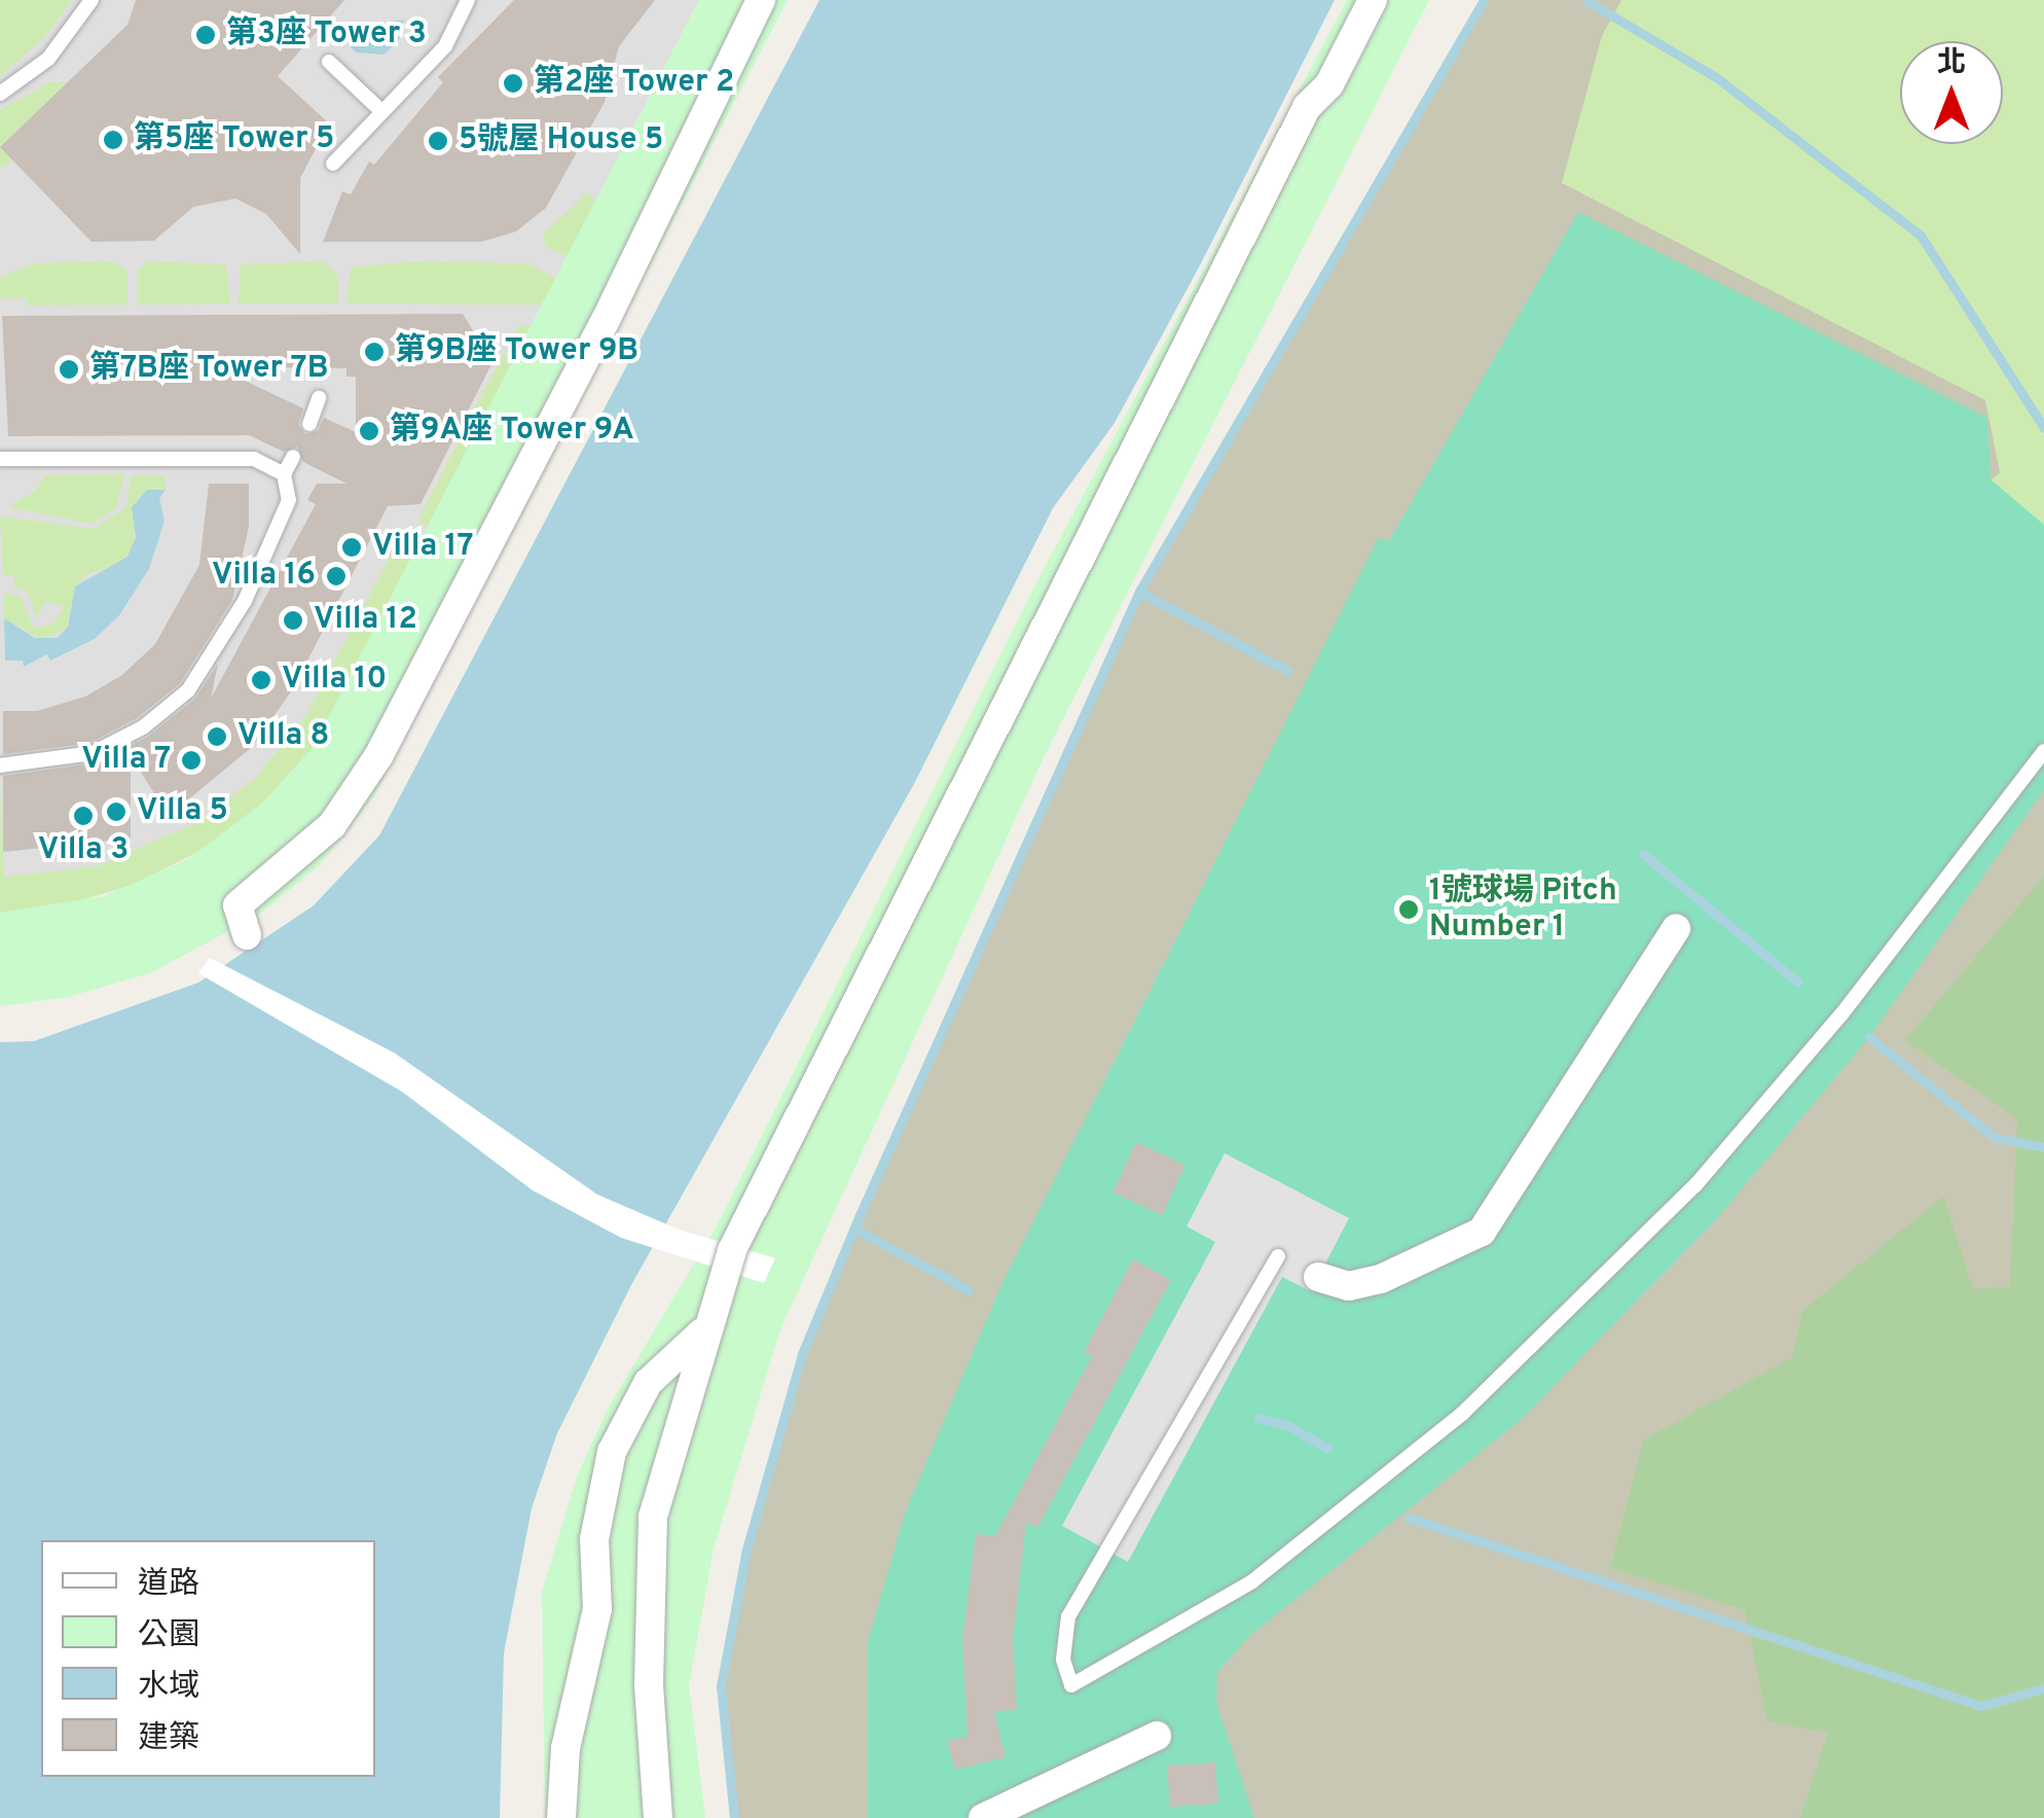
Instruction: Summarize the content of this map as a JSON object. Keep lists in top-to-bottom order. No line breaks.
{"places":["第3座 Tower 3","第2座 Tower 2","第5座 Tower 5","5號屋 House 5","第9B座 Tower 9B","第7B座 Tower 7B","第9A座 Tower 9A","Villa 17","Villa 16","Villa 12","Villa 10","Villa 8","Villa 7","Villa 5","Villa 3","1號球場 Pitch Number 1"],"legend":["道路","公園","水域","建築"],"north":"top"}
